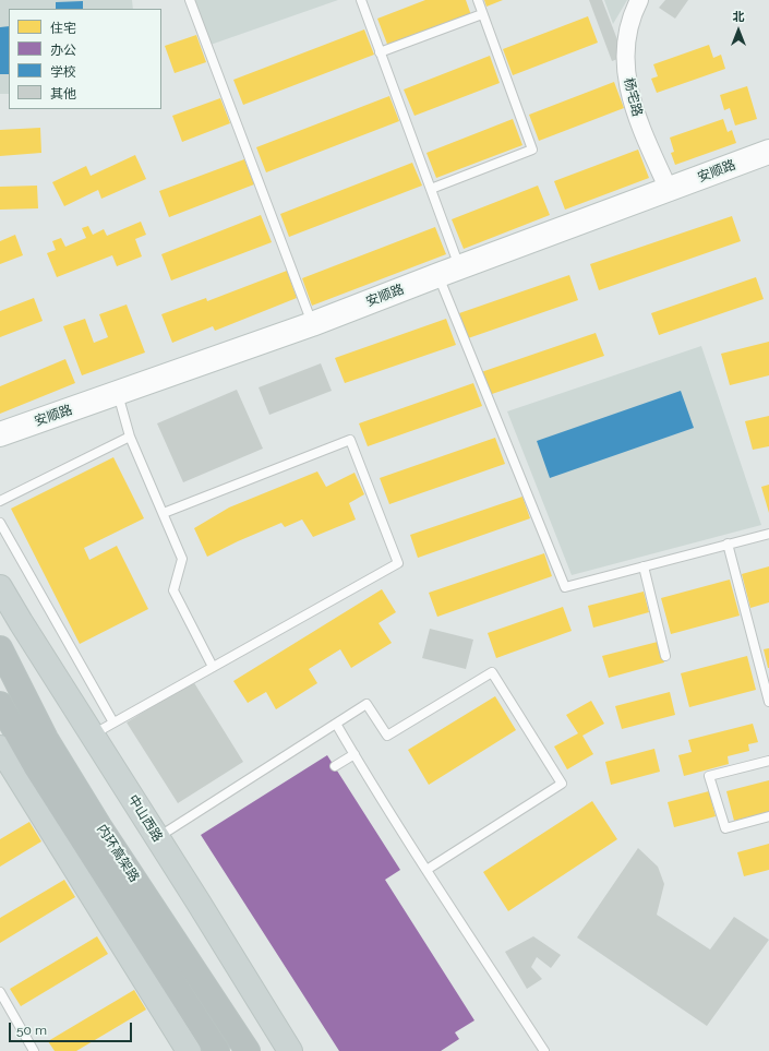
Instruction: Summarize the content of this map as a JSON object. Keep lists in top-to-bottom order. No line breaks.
{"streets":{"highway":["内环高架路"],"main road":["中山西路"],"street":["杨宅路","安顺路"]},"crossings":[["杨宅路","安顺路"]],"legend":["住宅","办公","学校","其他"],"scale_bar":"50 m","north":"top"}
